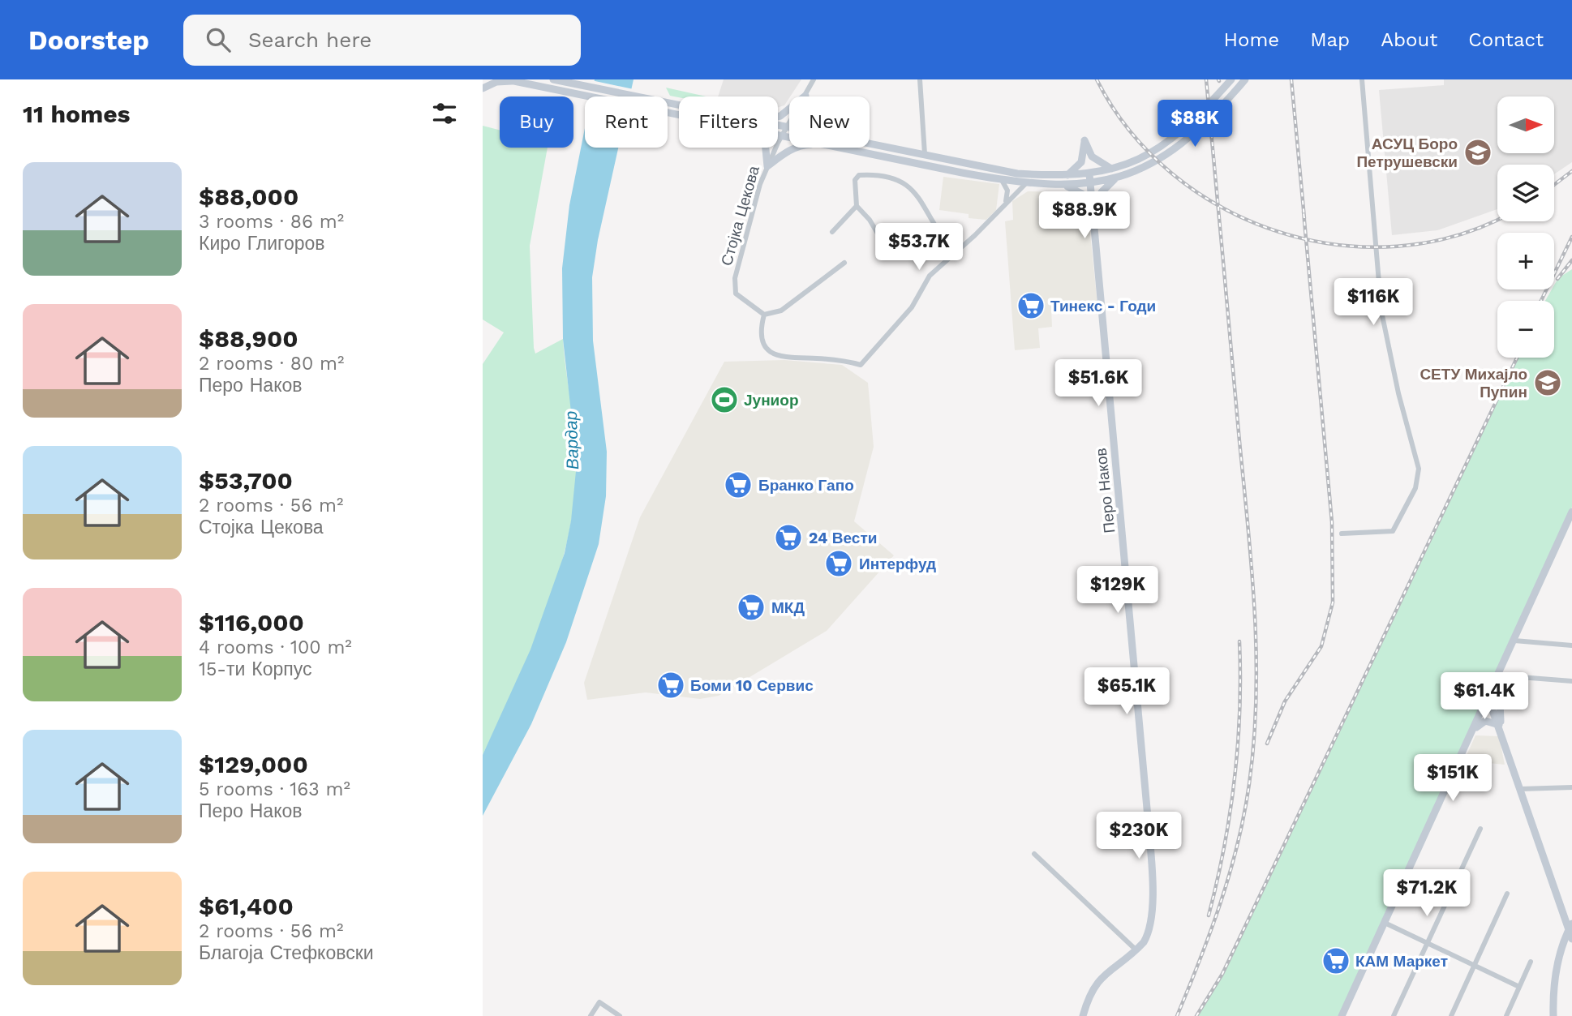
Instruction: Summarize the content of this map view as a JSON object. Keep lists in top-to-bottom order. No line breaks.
{"streets":{"street":["Стојка Цекова","Перо Наков"]},"water":["Вардар"],"places":{"school or university":["АСУЦ Боро Петрушевски","СЕТУ Михајло Пупин"],"supermarket":["Тинекс - Годи","Бранко Гапо","24 Вести","Интерфуд","МКД","Боми 10 Сервис","КАМ Маркет"],"sports":["Јуниор"]},"north":"right","page":{"header":"Doorstep","search":"Search here","nav":["Home","Map","About","Contact"],"heading":"11 homes","map_buttons":["+","−"],"chip":["Buy","Rent","Filters","New"],"price":["$88K","$88.9K","$53.7K","$116K","$51.6K","$129K","$65.1K","$61.4K","$151K","$230K","$71.2K"],"list":[{"name":"$88,000","note":"3 rooms · 86 m² · Киро Глигоров"},{"name":"$88,900","note":"2 rooms · 80 m² · Перо Наков"},{"name":"$53,700","note":"2 rooms · 56 m² · Стојка Цекова"},{"name":"$116,000","note":"4 rooms · 100 m² · 15-ти Корпус"},{"name":"$129,000","note":"5 rooms · 163 m² · Перо Наков"},{"name":"$61,400","note":"2 rooms · 56 m² · Благоја Стефковски"}]}}
